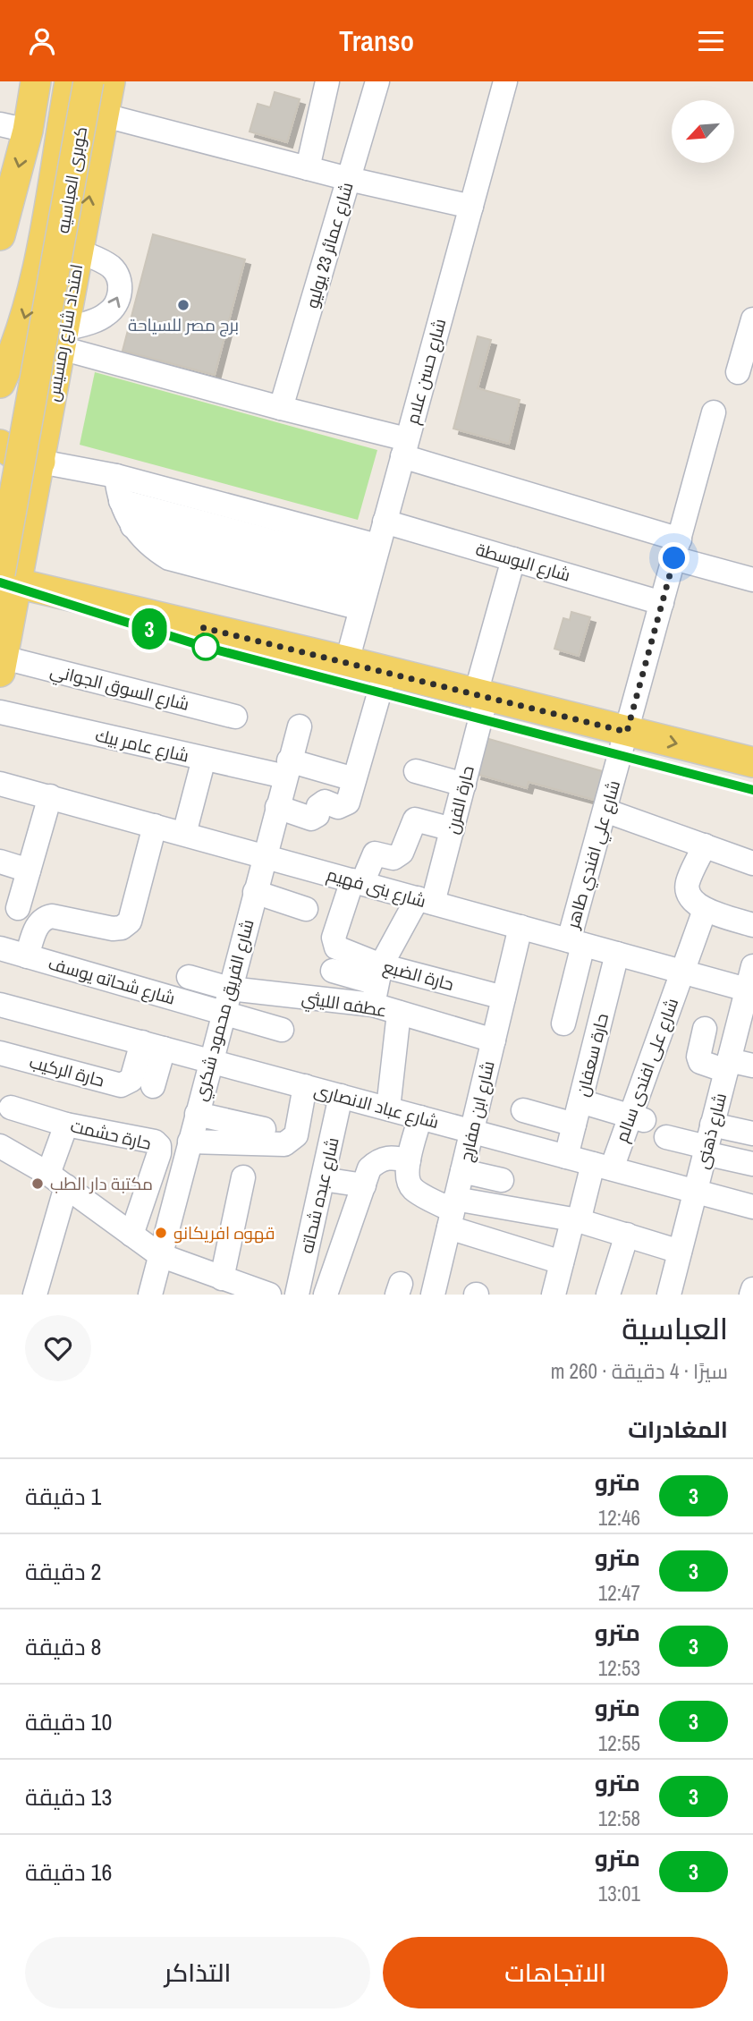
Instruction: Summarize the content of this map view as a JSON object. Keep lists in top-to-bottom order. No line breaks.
{"streets":{"main road":["كوبرى العباسيه","امتداد شارع رمسيس"],"street":["شارع عمائر 23 يوليو","شارع حسن علام","شارع البوسطة","شارع السوق الجواني","شارع عامر بيك","حارة الفرن","شارع علي افندي طاهر","شارع بنى فهيم","حارة الضبع","شارع شحاته يوسف","عطفه الليثي","شارع الفريق محمود شكري","حارة سعفان","شارع على افندى سالم","حارة الركيب","شارع عباد الانصارى","شارع ابن مفارج","شارع ذهنى","حارة حشمت","شارع عبده شحاته"]},"crossings":[["كوبرى العباسيه","امتداد شارع رمسيس"],["شارع حسن علام","شارع البوسطة"],["شارع البوسطة","حارة الفرن"],["شارع البوسطة","شارع علي افندي طاهر"],["شارع عامر بيك","شارع الفريق محمود شكري"],["حارة الفرن","شارع بنى فهيم"],["حارة الفرن","حارة الضبع"],["حارة الفرن","عطفه الليثي"],["شارع علي افندي طاهر","شارع بنى فهيم"],["شارع بنى فهيم","حارة الضبع"],["شارع بنى فهيم","شارع الفريق محمود شكري"],["شارع بنى فهيم","حارة سعفان"],["شارع بنى فهيم","شارع على افندى سالم"],["شارع بنى فهيم","شارع ابن مفارج"],["شارع بنى فهيم","شارع ذهنى"],["حارة الضبع","عطفه الليثي"],["حارة الضبع","شارع ابن مفارج"],["شارع شحاته يوسف","شارع الفريق محمود شكري"],["عطفه الليثي","شارع الفريق محمود شكري"],["عطفه الليثي","شارع ابن مفارج"],["شارع الفريق محمود شكري","شارع عباد الانصارى"],["حارة سعفان","شارع عباد الانصارى"],["شارع على افندى سالم","شارع عباد الانصارى"],["حارة الركيب","شارع عباد الانصارى"],["شارع عباد الانصارى","شارع ابن مفارج"],["شارع عباد الانصارى","شارع ذهنى"],["شارع عباد الانصارى","شارع عبده شحاته"]],"places":["برج مصر للسياحة","مكتبة دار الطب","قهوه افريكانو"],"lines":["metro line 3"],"north":"bottom left","page":{"header":"Transo","on_map":"3","heading":[["العباسية","سيرًا · 4 دقيقة · 260 m"],"المغادرات"],"list":[{"mark":"3","name":"مترو","note":"12:46","value":"1 دقيقة"},{"mark":"3","name":"مترو","note":"12:47","value":"2 دقيقة"},{"mark":"3","name":"مترو","note":"12:53","value":"8 دقيقة"},{"mark":"3","name":"مترو","note":"12:55","value":"10 دقيقة"},{"mark":"3","name":"مترو","note":"12:58","value":"13 دقيقة"},{"mark":"3","name":"مترو","note":"13:01","value":"16 دقيقة"}],"buttons":["الاتجاهات","التذاكر"]}}
